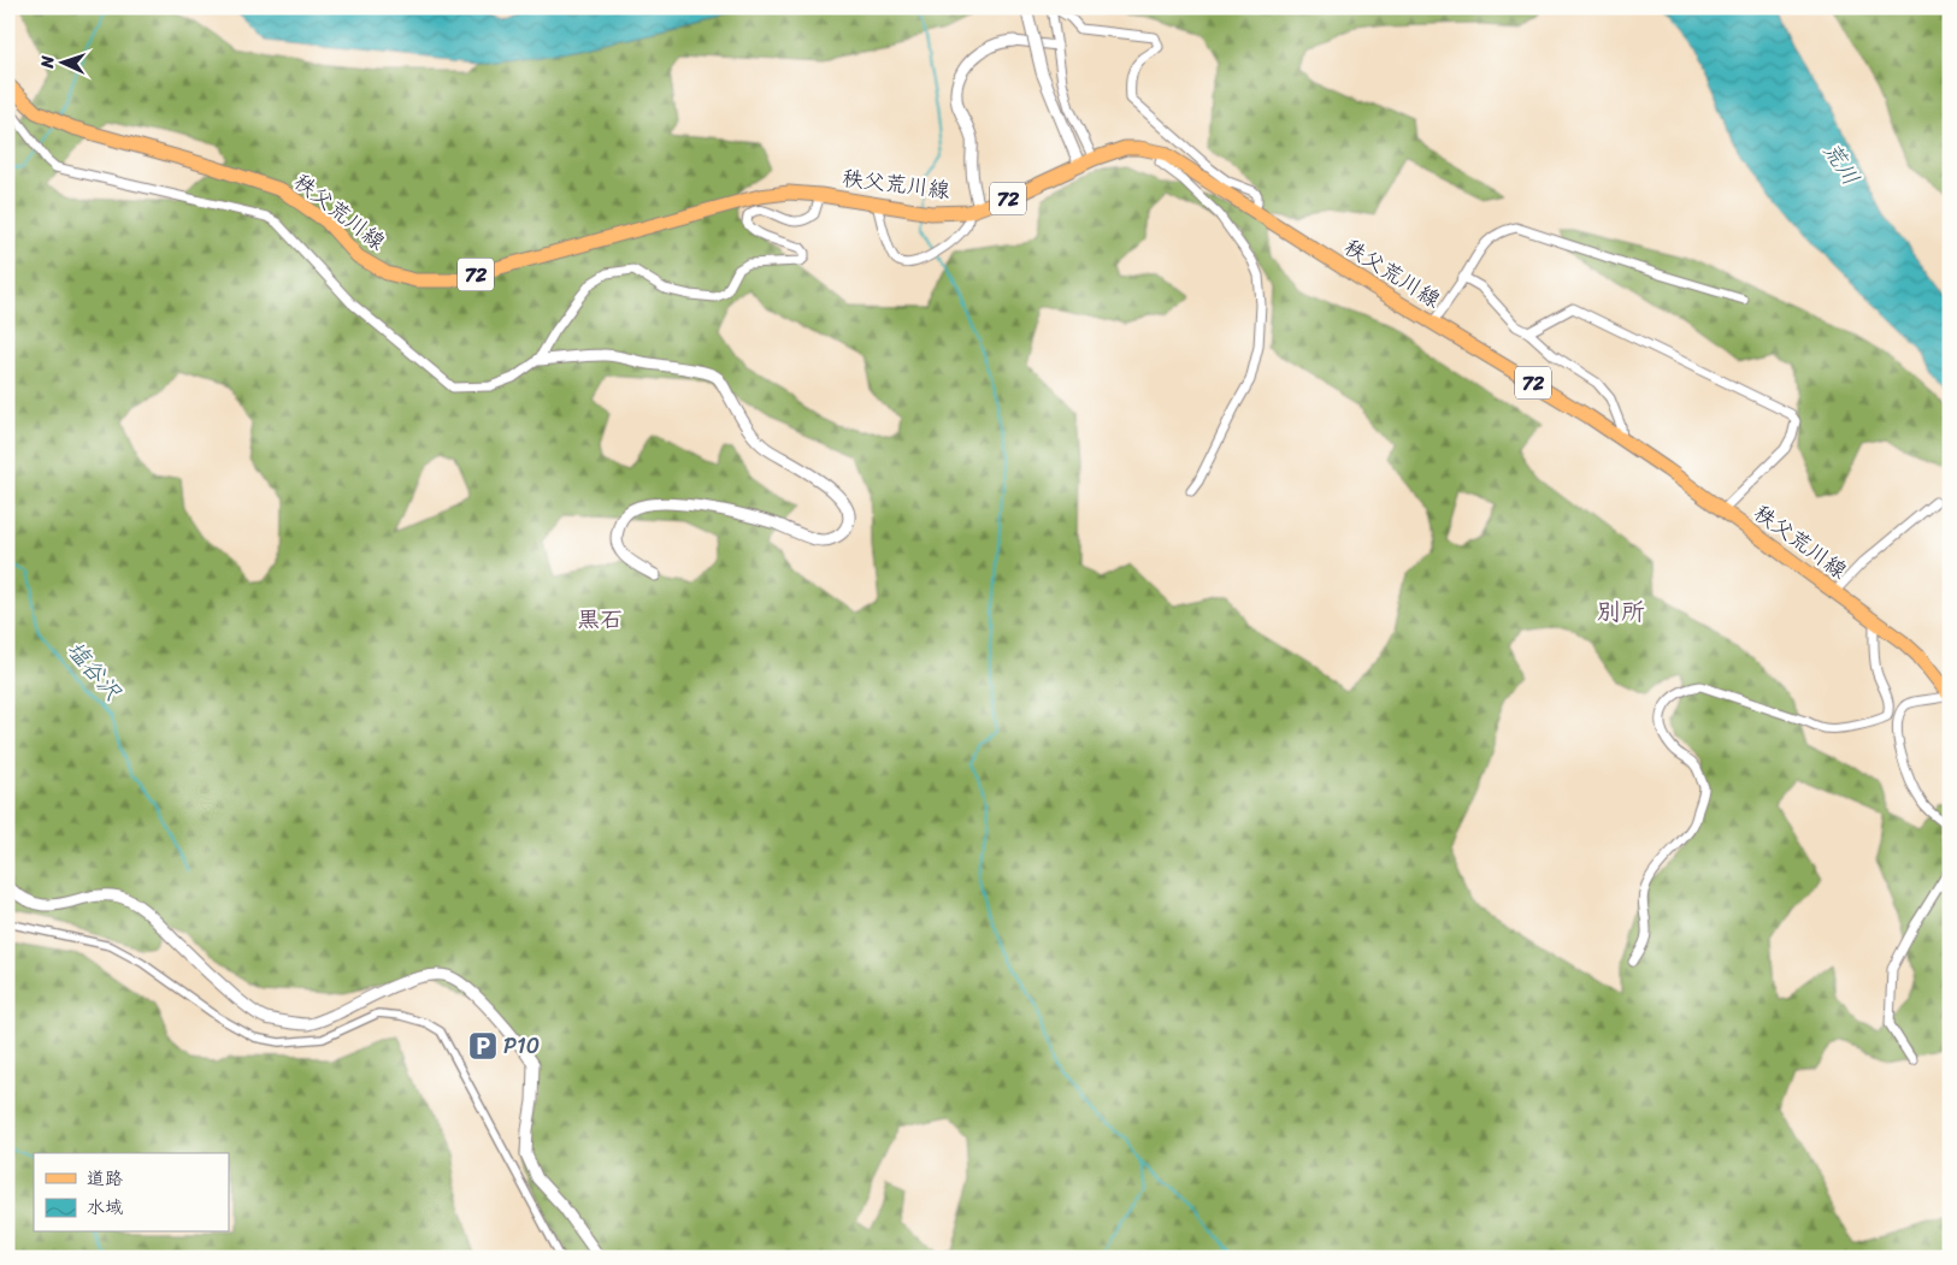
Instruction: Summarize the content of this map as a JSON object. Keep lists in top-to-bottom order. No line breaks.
{"streets":{"main road":["秩父荒川線","72"]},"districts":["別所","黒石"],"water":["荒川","塩谷沢"],"places":{"parking":["P10"]},"legend":["道路","水域"],"north":"left"}
